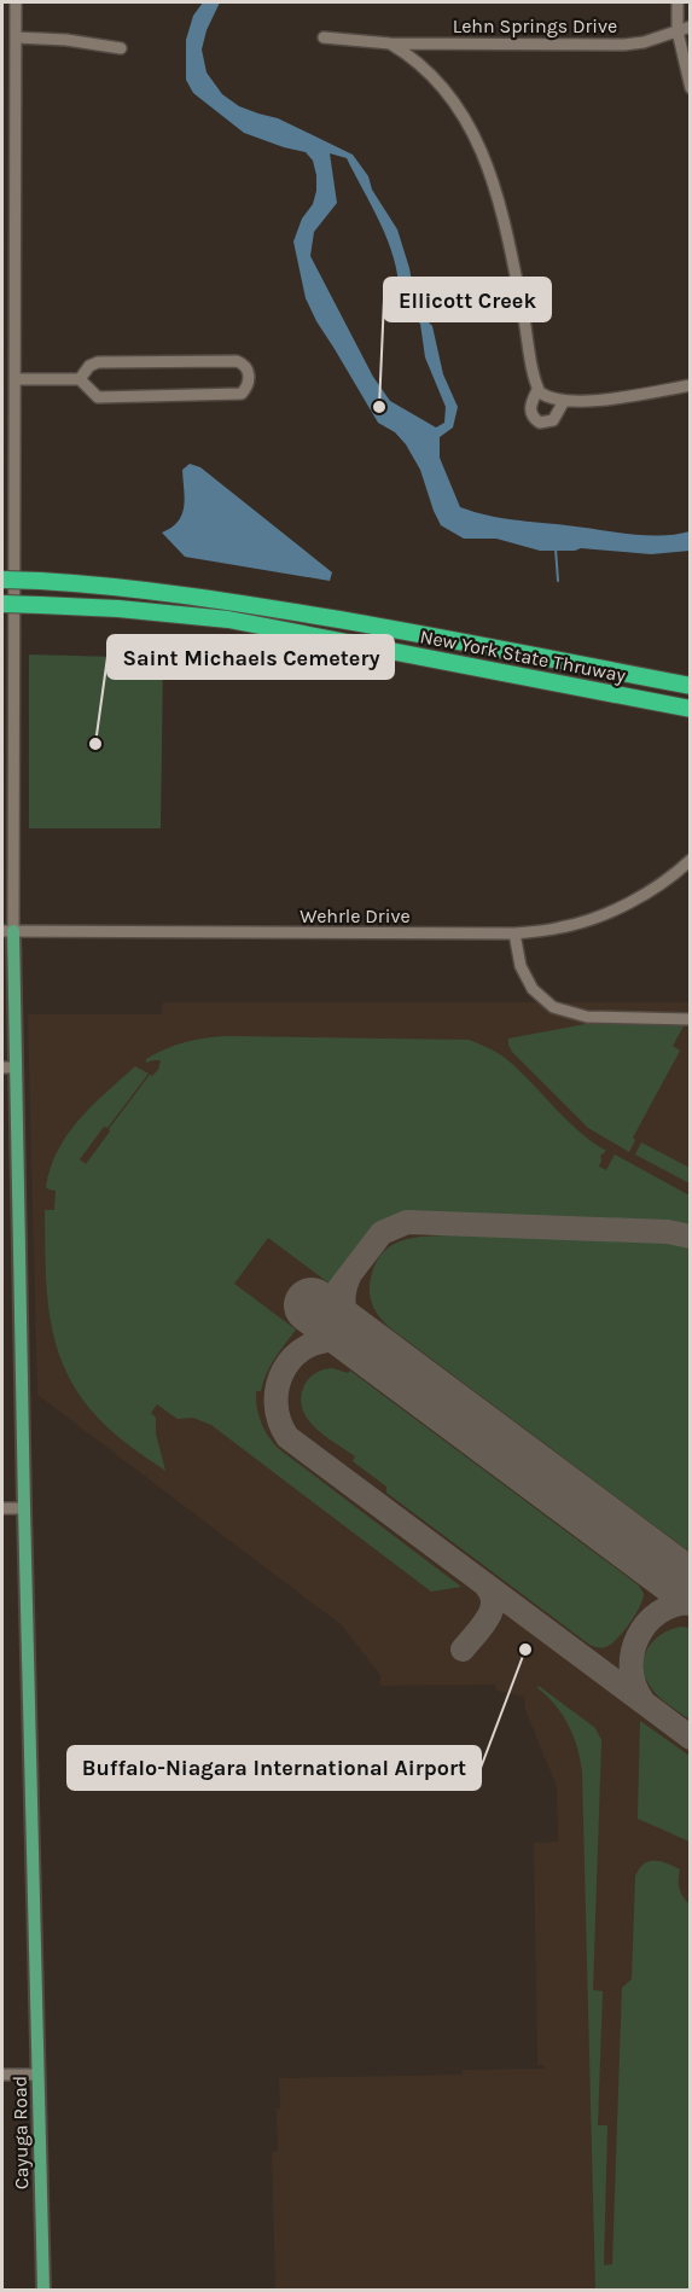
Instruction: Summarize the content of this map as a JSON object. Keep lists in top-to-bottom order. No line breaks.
{"streets":{"highway":["New York State Thruway"],"main road":["Cayuga Road"],"street":["Lehn Springs Drive","Wehrle Drive"]},"crossings":[["Wehrle Drive","Cayuga Road"]],"places":["Ellicott Creek","Saint Michaels Cemetery","Buffalo-Niagara International Airport"]}
